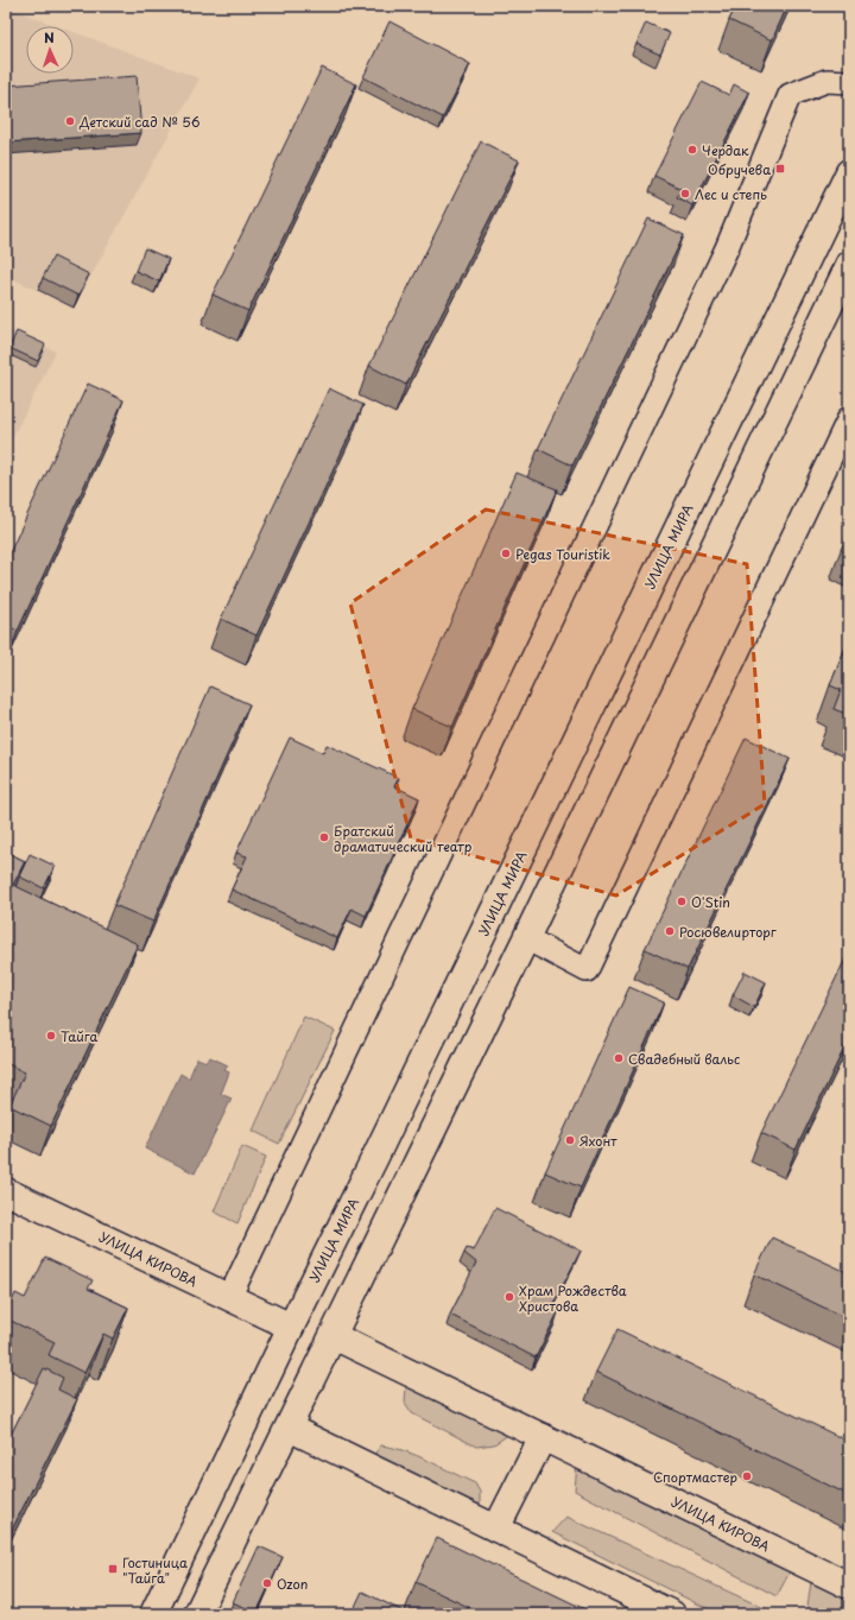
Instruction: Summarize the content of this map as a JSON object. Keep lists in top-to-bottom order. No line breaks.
{"streets":{"main road":["УЛИЦА МИРА","УЛИЦА КИРОВА"]},"crossings":[["УЛИЦА МИРА","УЛИЦА КИРОВА"]],"places":{"other":["Детский сад № 56","Чердак","Лес и степь","Pegas Touristik","Братский драматический театр","O'Stin","Росювелирторг","Тайга","Свадебный вальс","Яхонт","Храм Рождества Христова","Спортмастер","Ozon"],"transit":["Обручева","Гостиница \"Тайга\""]},"north":"top"}
